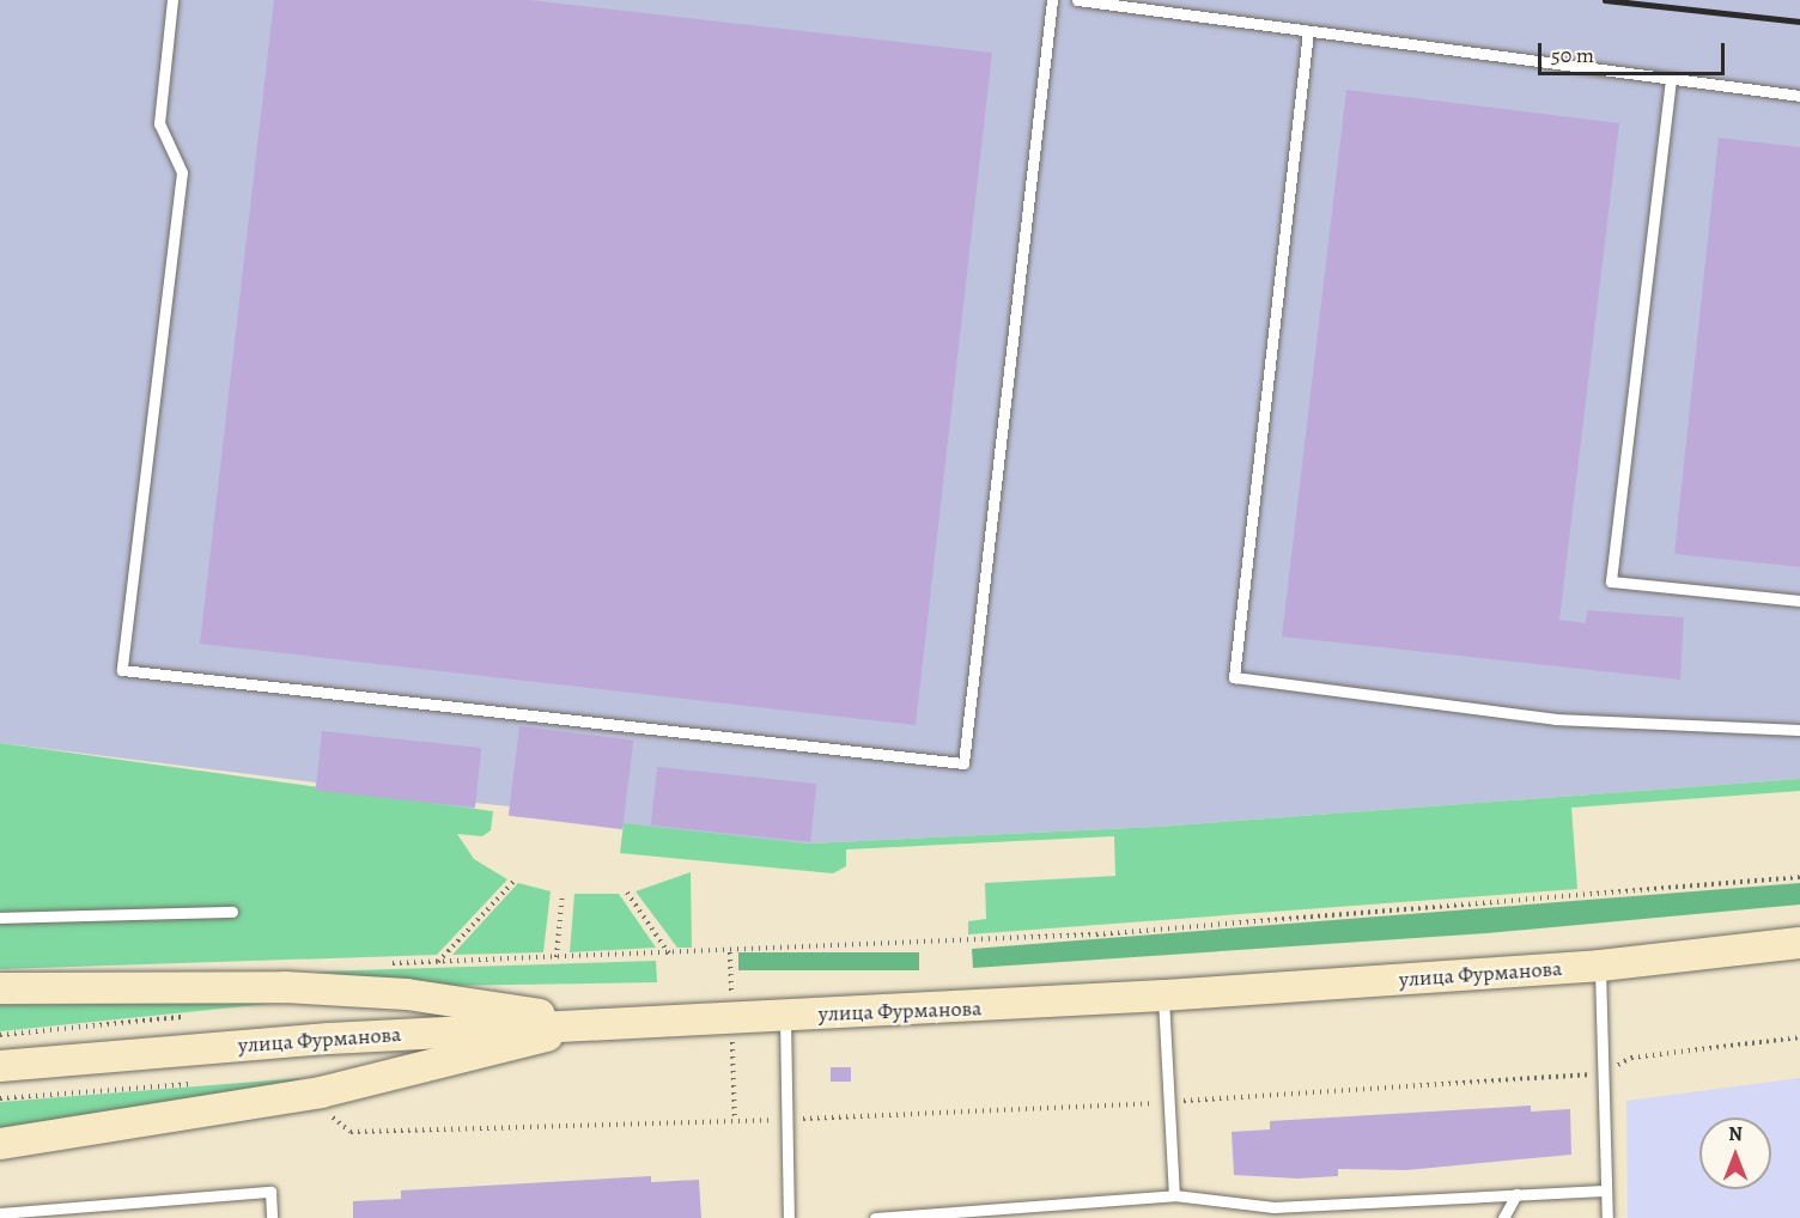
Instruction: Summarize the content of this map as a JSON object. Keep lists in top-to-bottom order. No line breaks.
{"streets":{"main road":["улица Фурманова"]},"scale_bar":"50 m","north":"top"}
